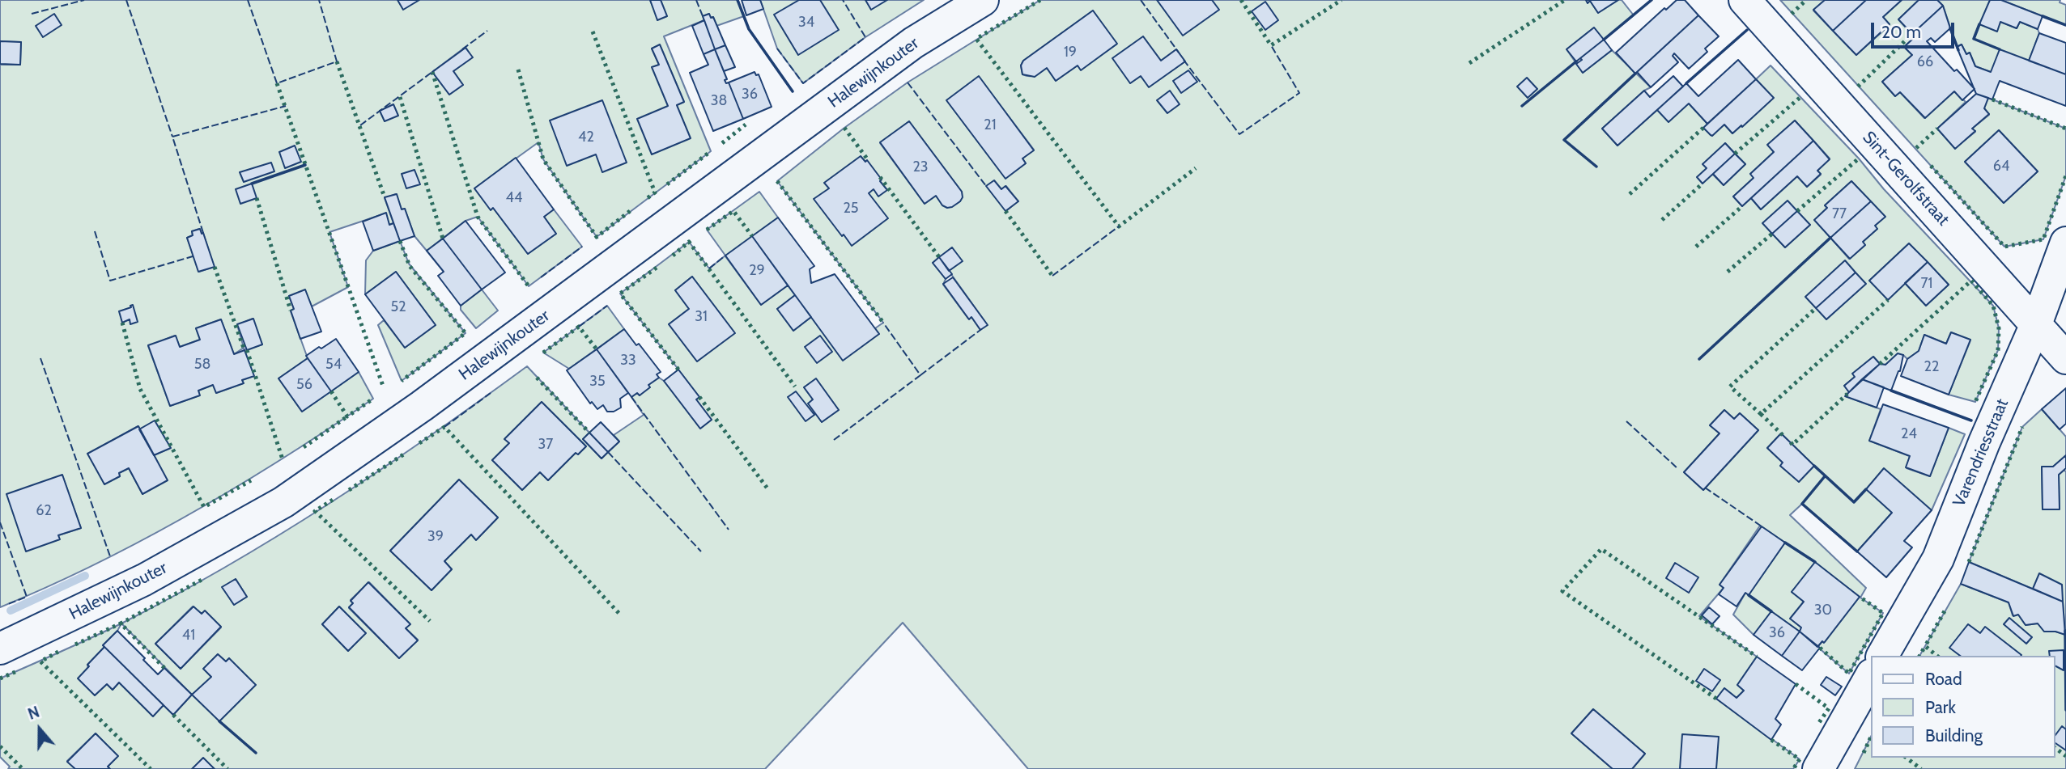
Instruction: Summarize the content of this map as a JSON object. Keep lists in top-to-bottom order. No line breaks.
{"streets":{"street":["Halewijnkouter","Sint-Gerolfstraat","Varendriesstraat"]},"crossings":[["Sint-Gerolfstraat","Varendriesstraat"]],"house_numbers":["34","19","66","36","38","21","42","64","23","44","25","77","29","71","52","31","33","58","54","22","35","56","24","37","62","39","30","36","41"],"legend":["Road","Park","Building"],"scale_bar":"20 m","north":"top"}
